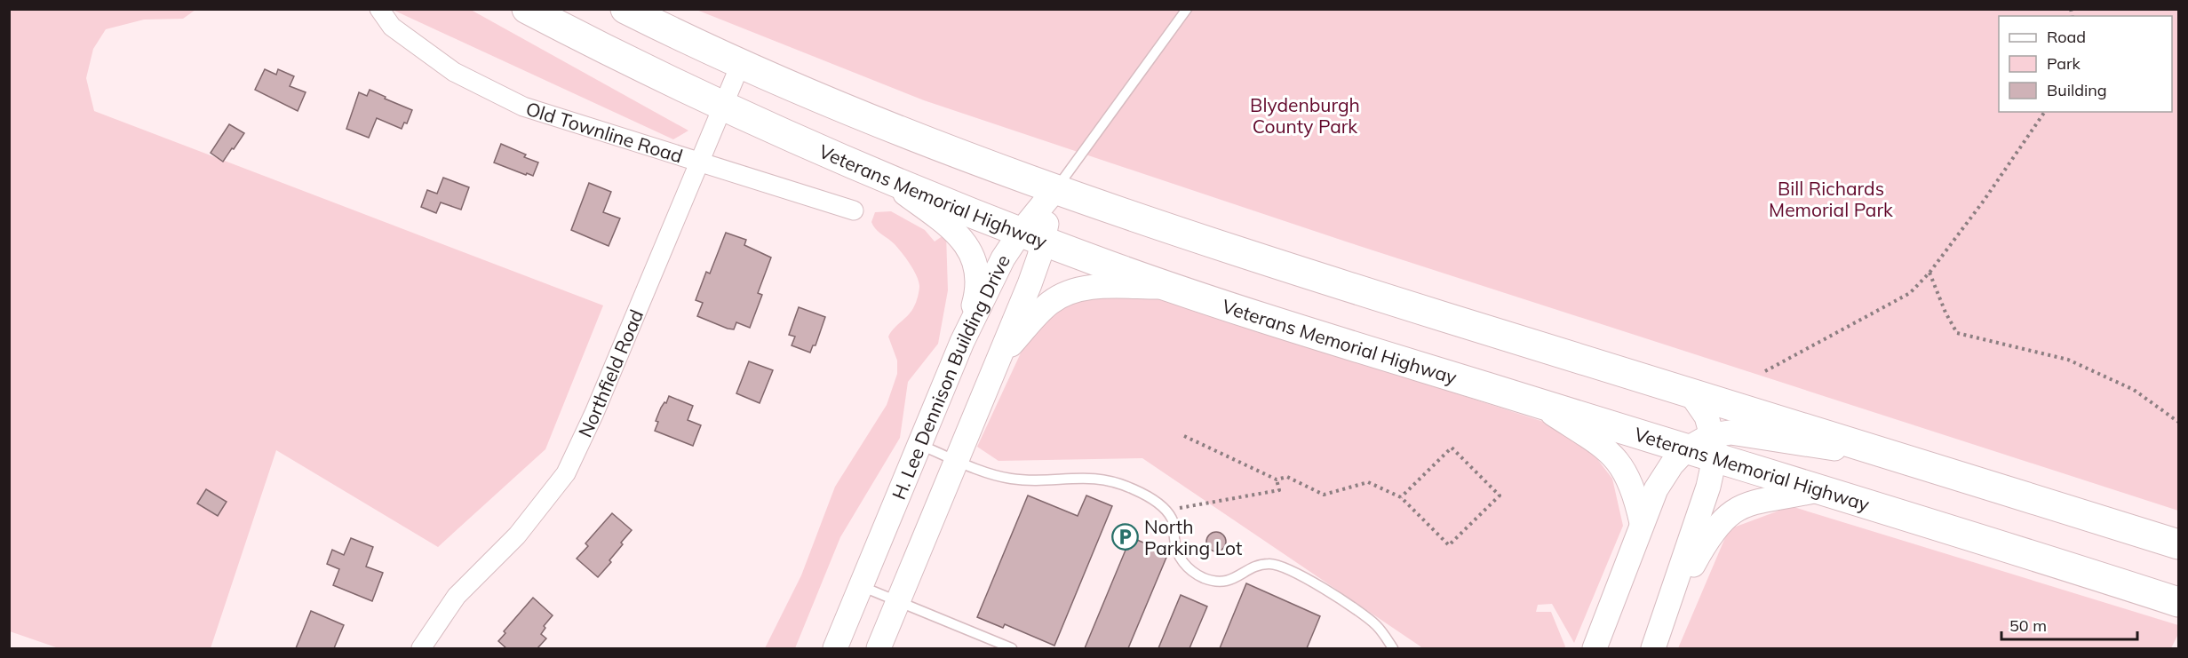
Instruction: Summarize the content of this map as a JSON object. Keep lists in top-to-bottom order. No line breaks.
{"streets":{"highway":["Veterans Memorial Highway"],"street":["Old Townline Road","Northfield Road","H. Lee Dennison Building Drive"]},"crossings":[["Old Townline Road","Northfield Road"],["Veterans Memorial Highway","Northfield Road"],["Veterans Memorial Highway","H. Lee Dennison Building Drive"]],"parks":["Blydenburgh County Park","Bill Richards Memorial Park"],"places":{"parking":["North Parking Lot"]},"legend":["Road","Park","Building"],"scale_bar":"50 m"}
